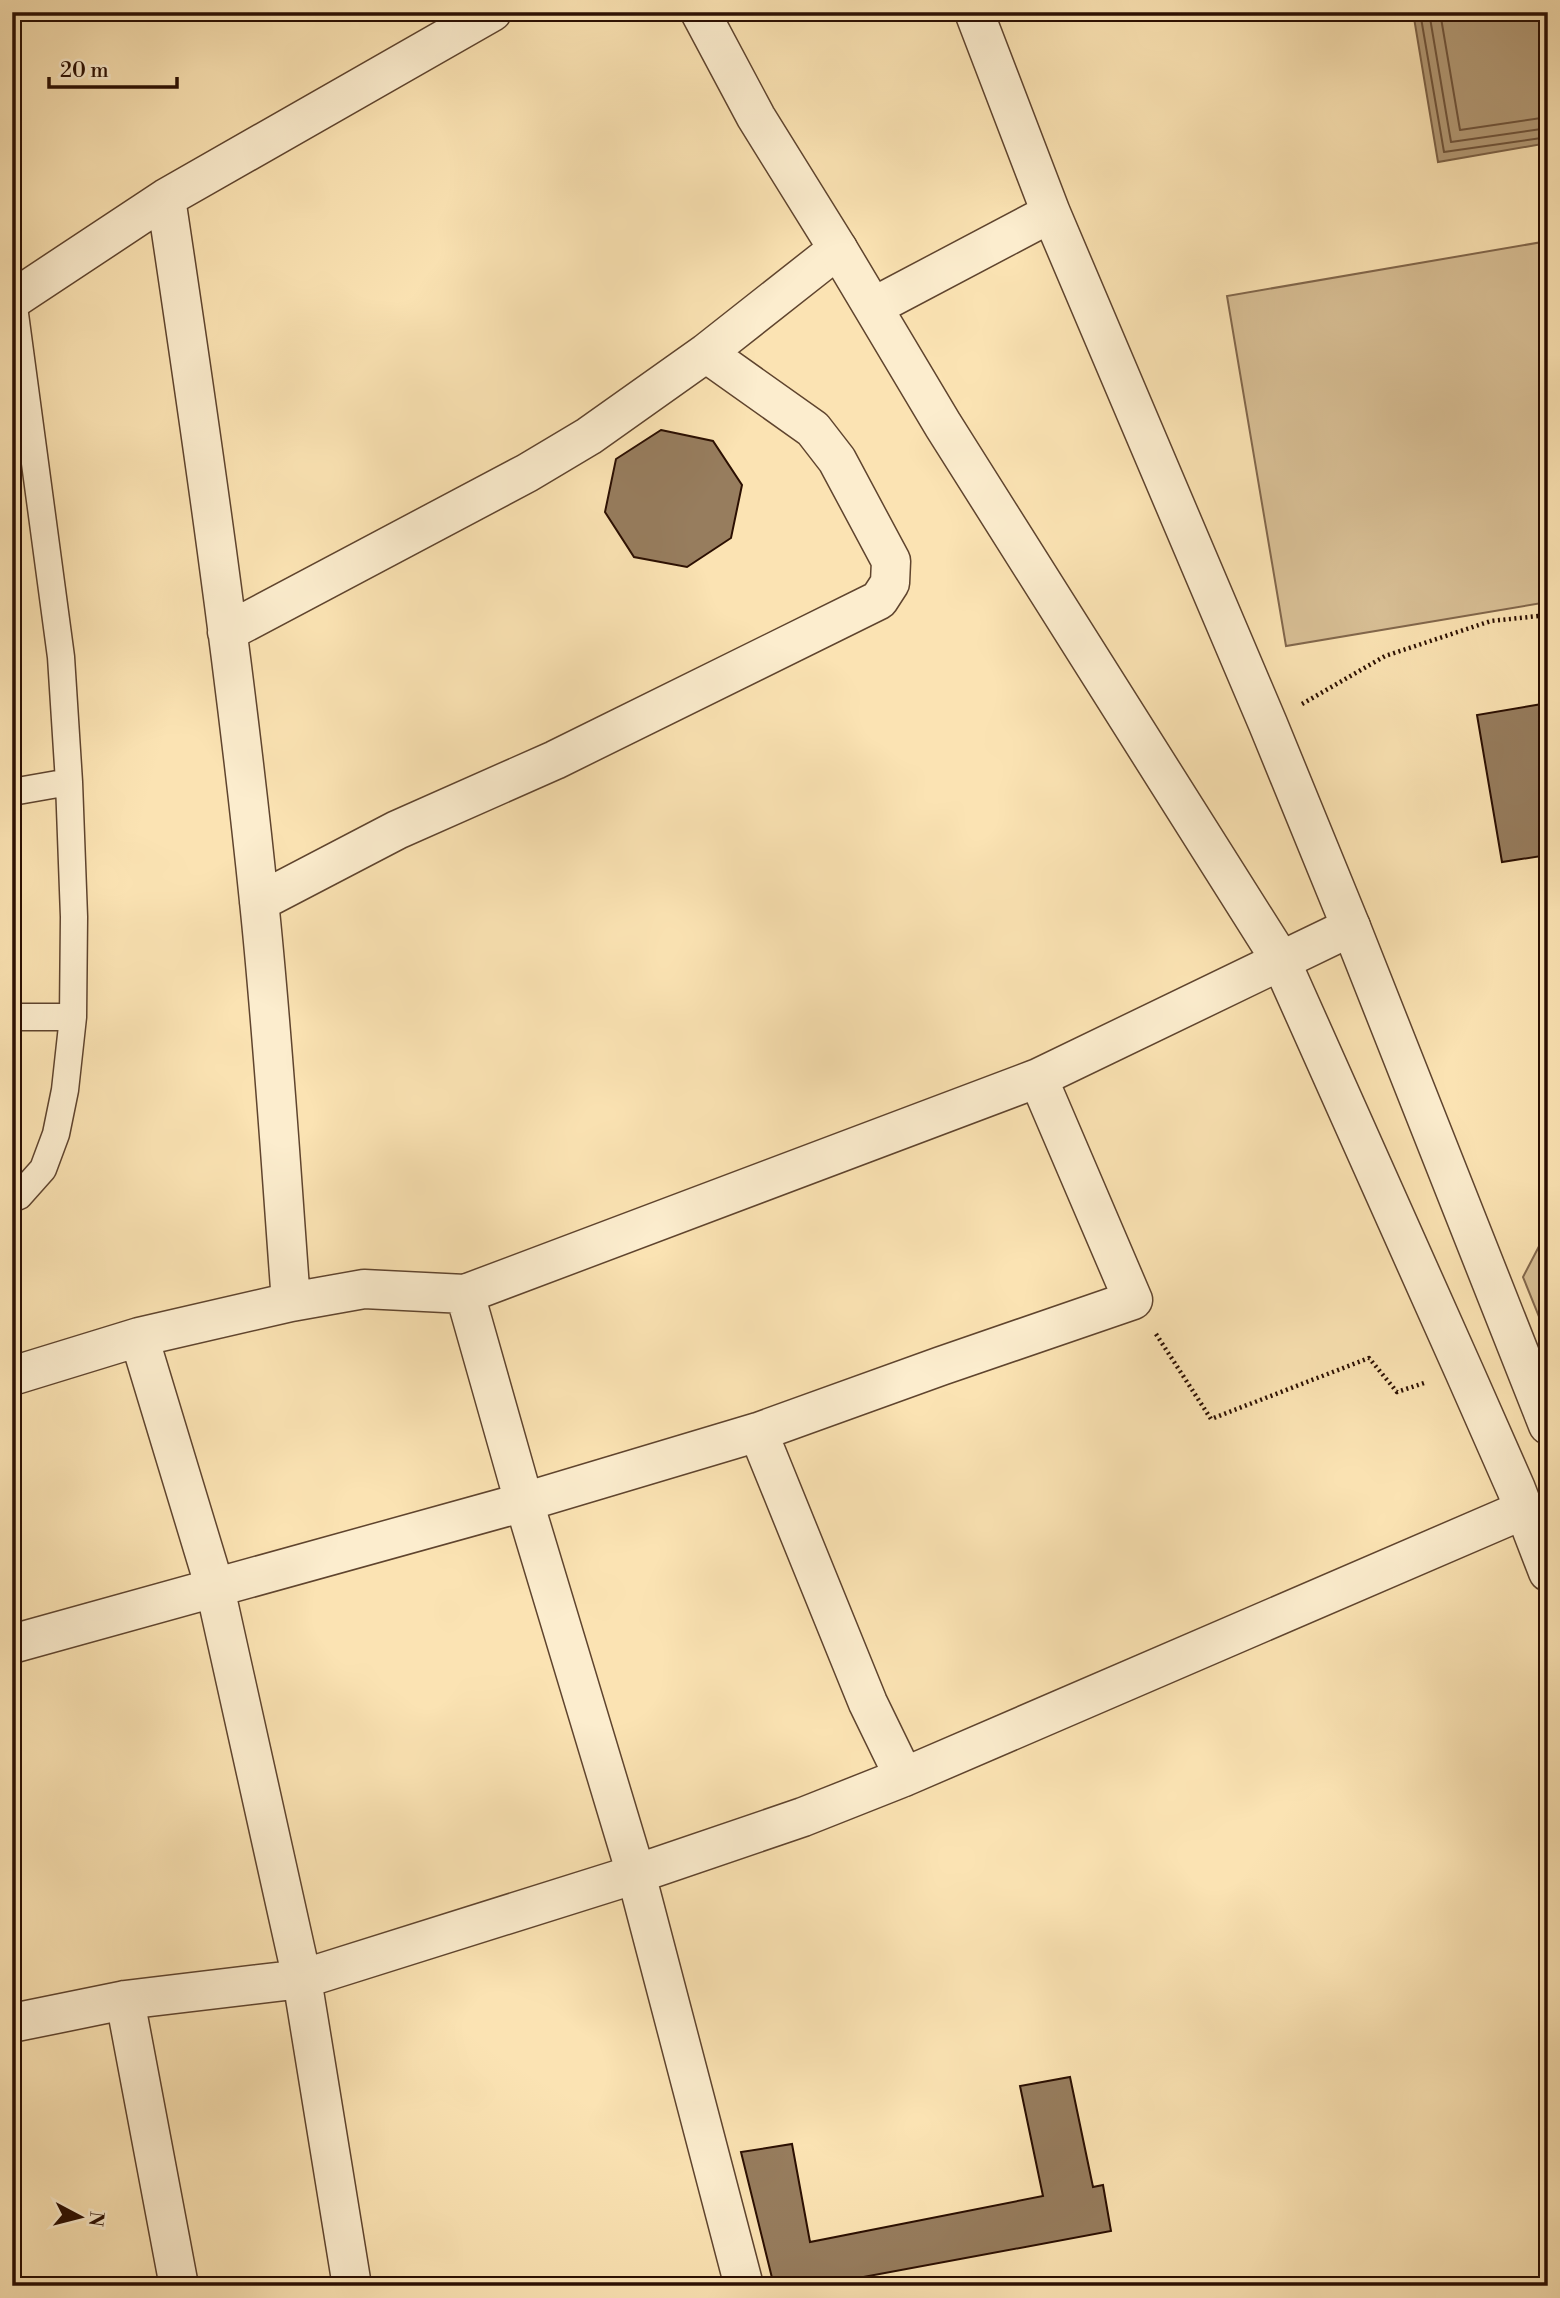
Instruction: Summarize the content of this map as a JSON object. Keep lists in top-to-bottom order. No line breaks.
{"scale_bar":"20 m","north":"right"}
